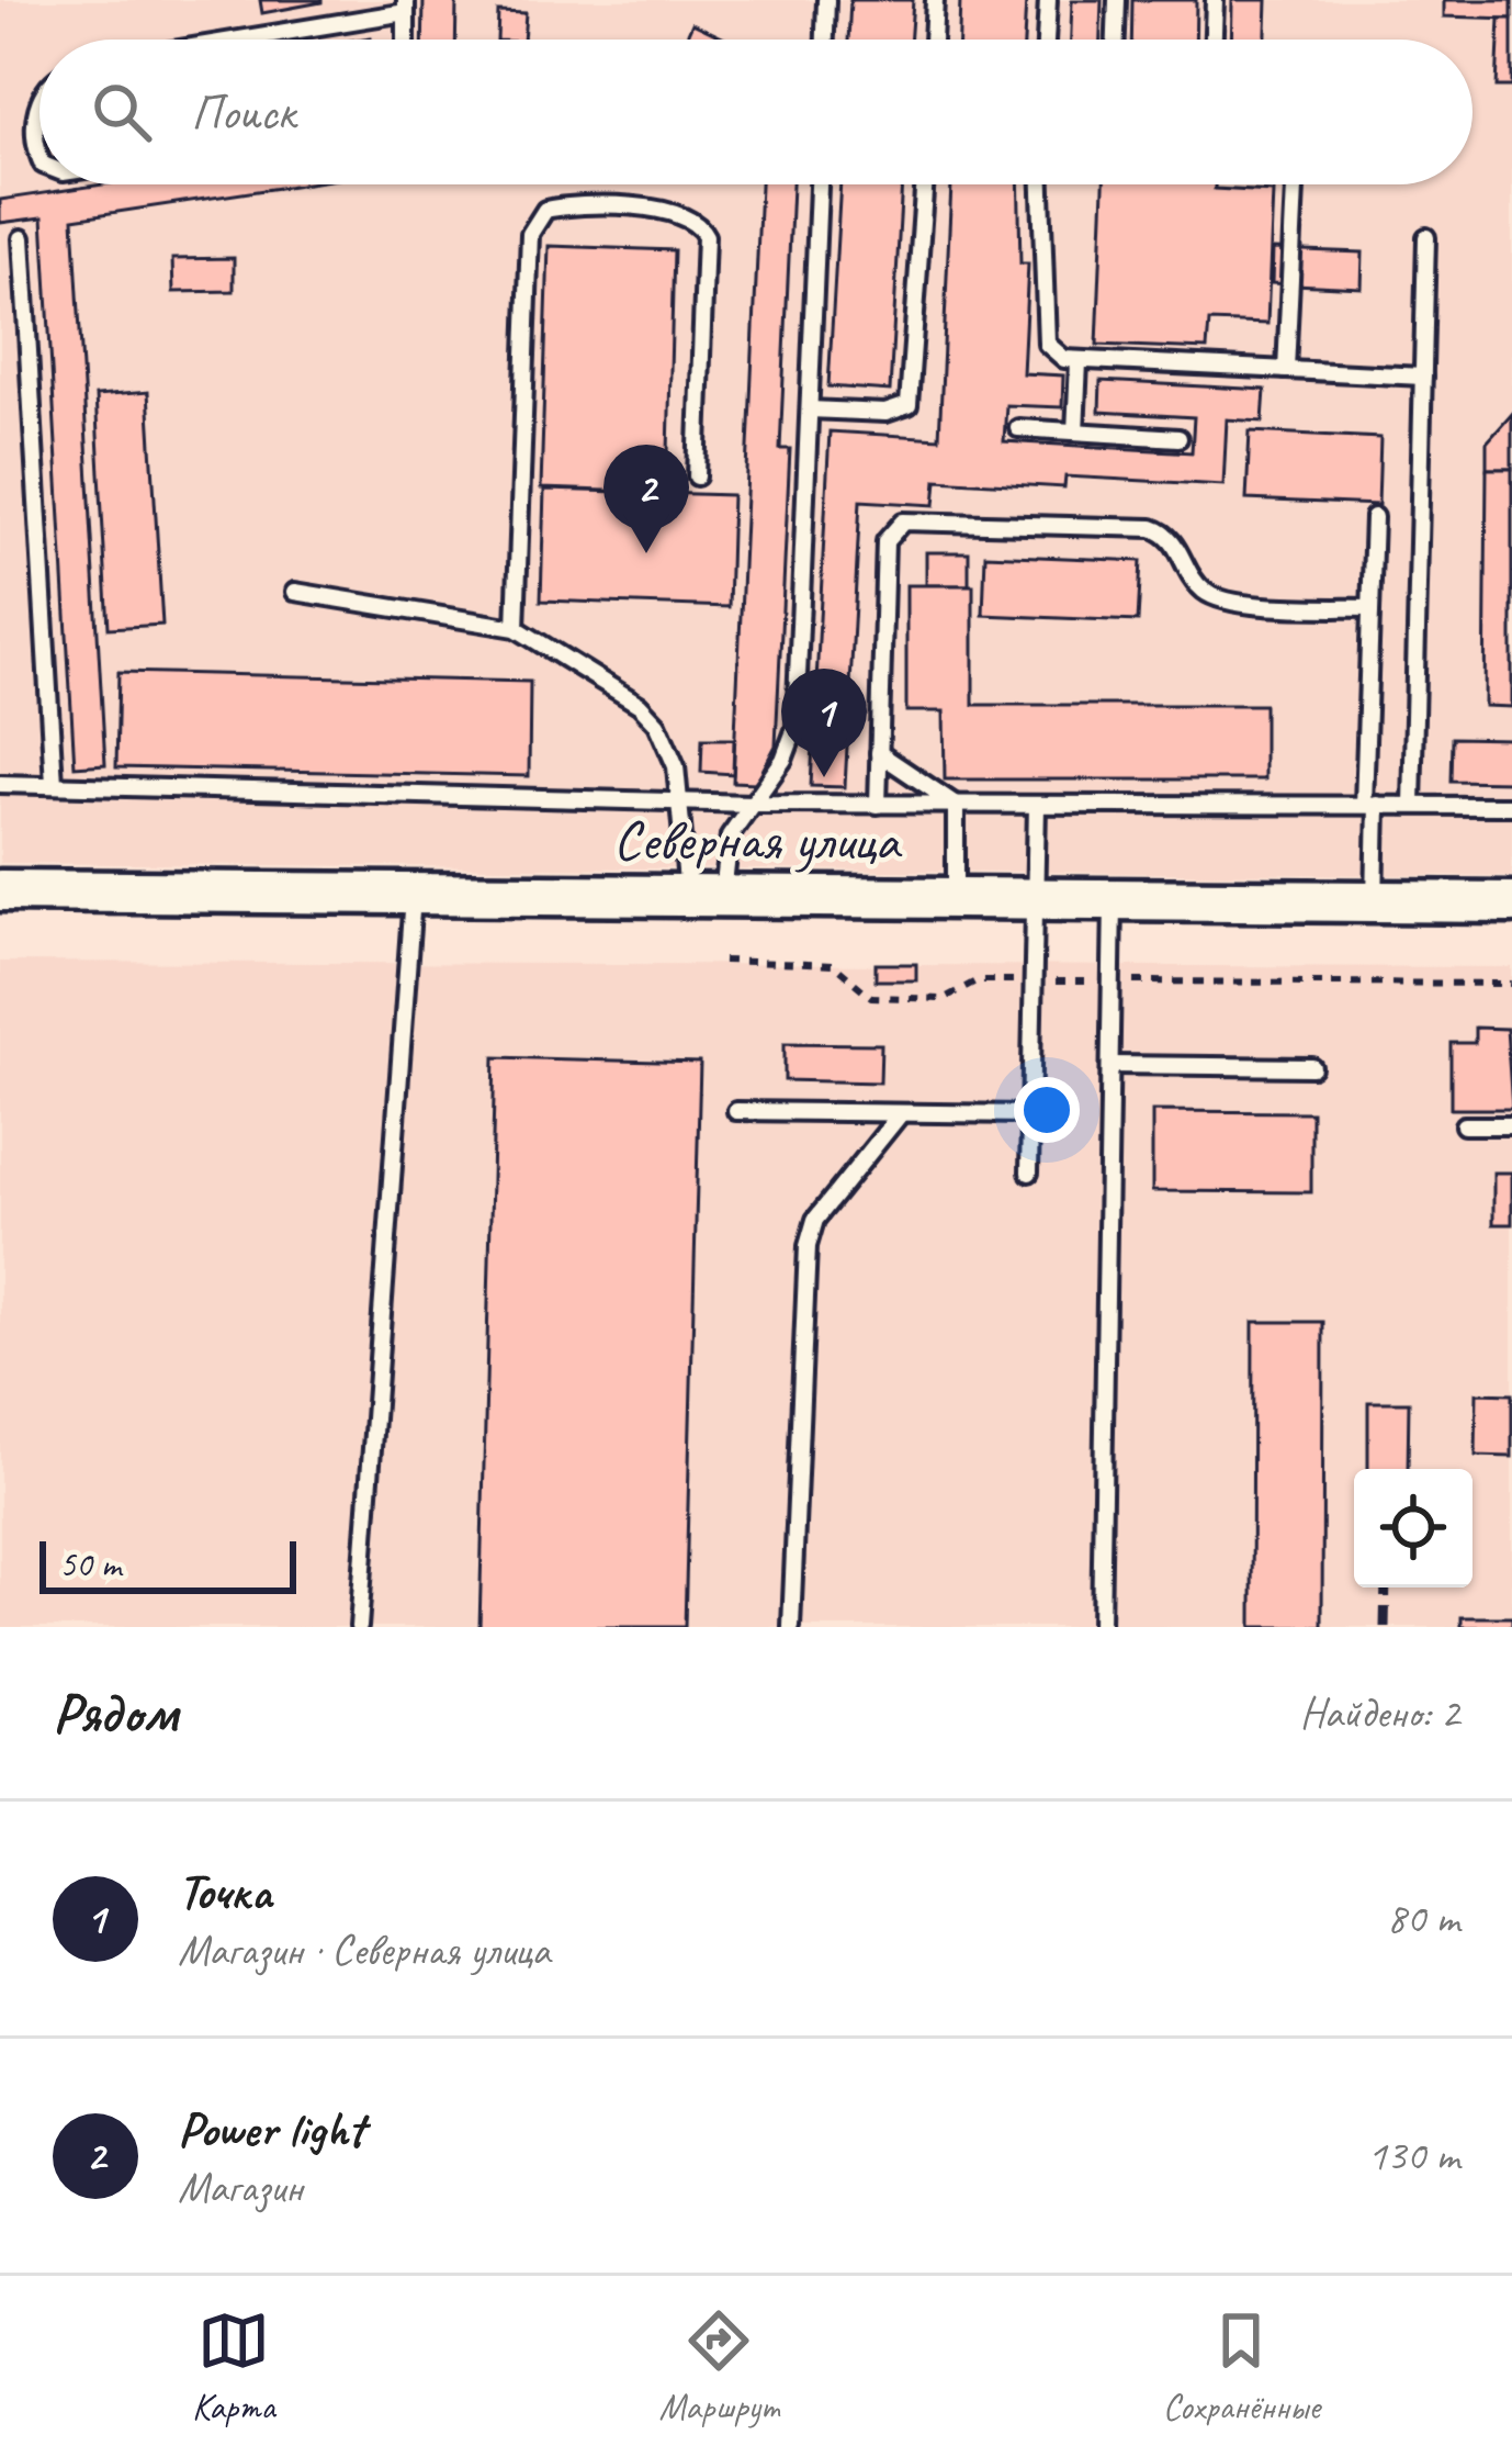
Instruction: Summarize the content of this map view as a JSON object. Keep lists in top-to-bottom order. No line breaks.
{"streets":{"main road":["Северная улица"]},"scale_bar":"50 m","page":{"search":"Поиск","pins":["2","1"],"scale":"50 m","heading":["Рядом","Найдено: 2"],"list":[{"mark":"1","name":"Точка","note":"Магазин · Северная улица","value":"80 m"},{"mark":"2","name":"Power light","note":"Магазин","value":"130 m"}],"nav":["Карта","Маршрут","Сохранённые"]}}
